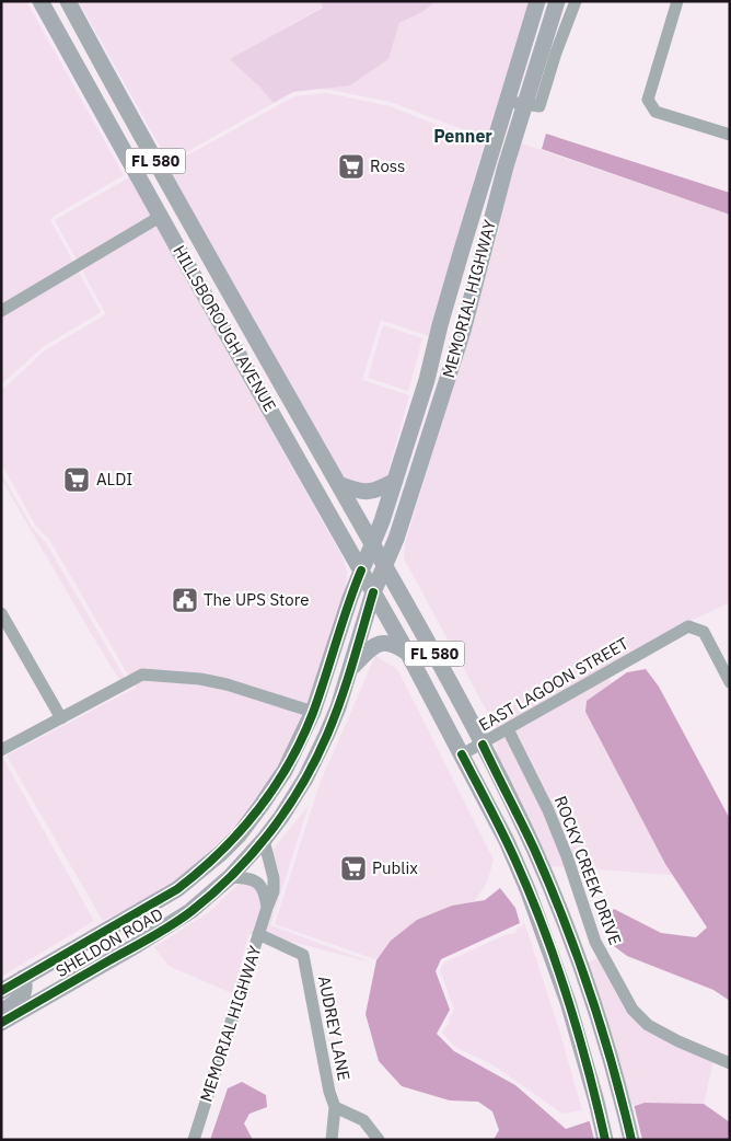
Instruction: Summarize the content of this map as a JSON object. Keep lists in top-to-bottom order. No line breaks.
{"streets":{"main road":["FL 580","MEMORIAL HIGHWAY","HILLSBOROUGH AVENUE","SHELDON ROAD"],"street":["EAST LAGOON STREET","ROCKY CREEK DRIVE","AUDREY LANE"]},"crossings":[["FL 580","MEMORIAL HIGHWAY"],["FL 580","HILLSBOROUGH AVENUE"],["FL 580","EAST LAGOON STREET"],["MEMORIAL HIGHWAY","HILLSBOROUGH AVENUE"],["MEMORIAL HIGHWAY","SHELDON ROAD"],["MEMORIAL HIGHWAY","AUDREY LANE"],["HILLSBOROUGH AVENUE","SHELDON ROAD"],["EAST LAGOON STREET","ROCKY CREEK DRIVE"]],"districts":["Penner"],"places":{"supermarket":["Ross","ALDI","Publix"],"public building":["The UPS Store"]}}
